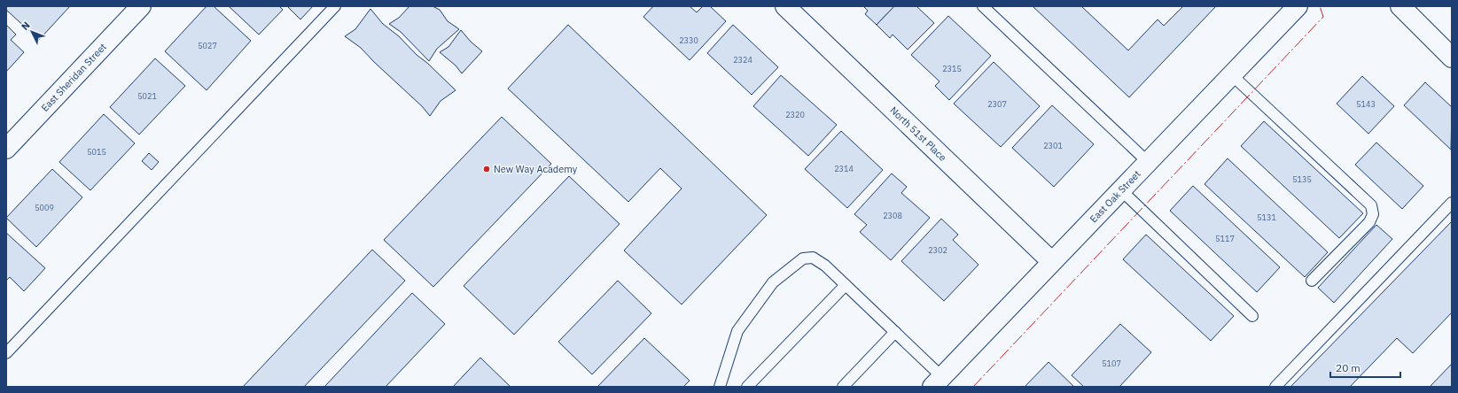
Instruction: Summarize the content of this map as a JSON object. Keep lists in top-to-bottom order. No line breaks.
{"streets":{"street":["East Sheridan Street","North 51st Place","East Oak Street"]},"crossings":[["North 51st Place","East Oak Street"]],"places":["New Way Academy"],"house_numbers":["2330","5027","2324","2315","5021","2307","5143","2320","2301","5015","2314","5135","5009","2308","5131","5117","2302","5107"],"scale_bar":"20 m","north":"top left"}
